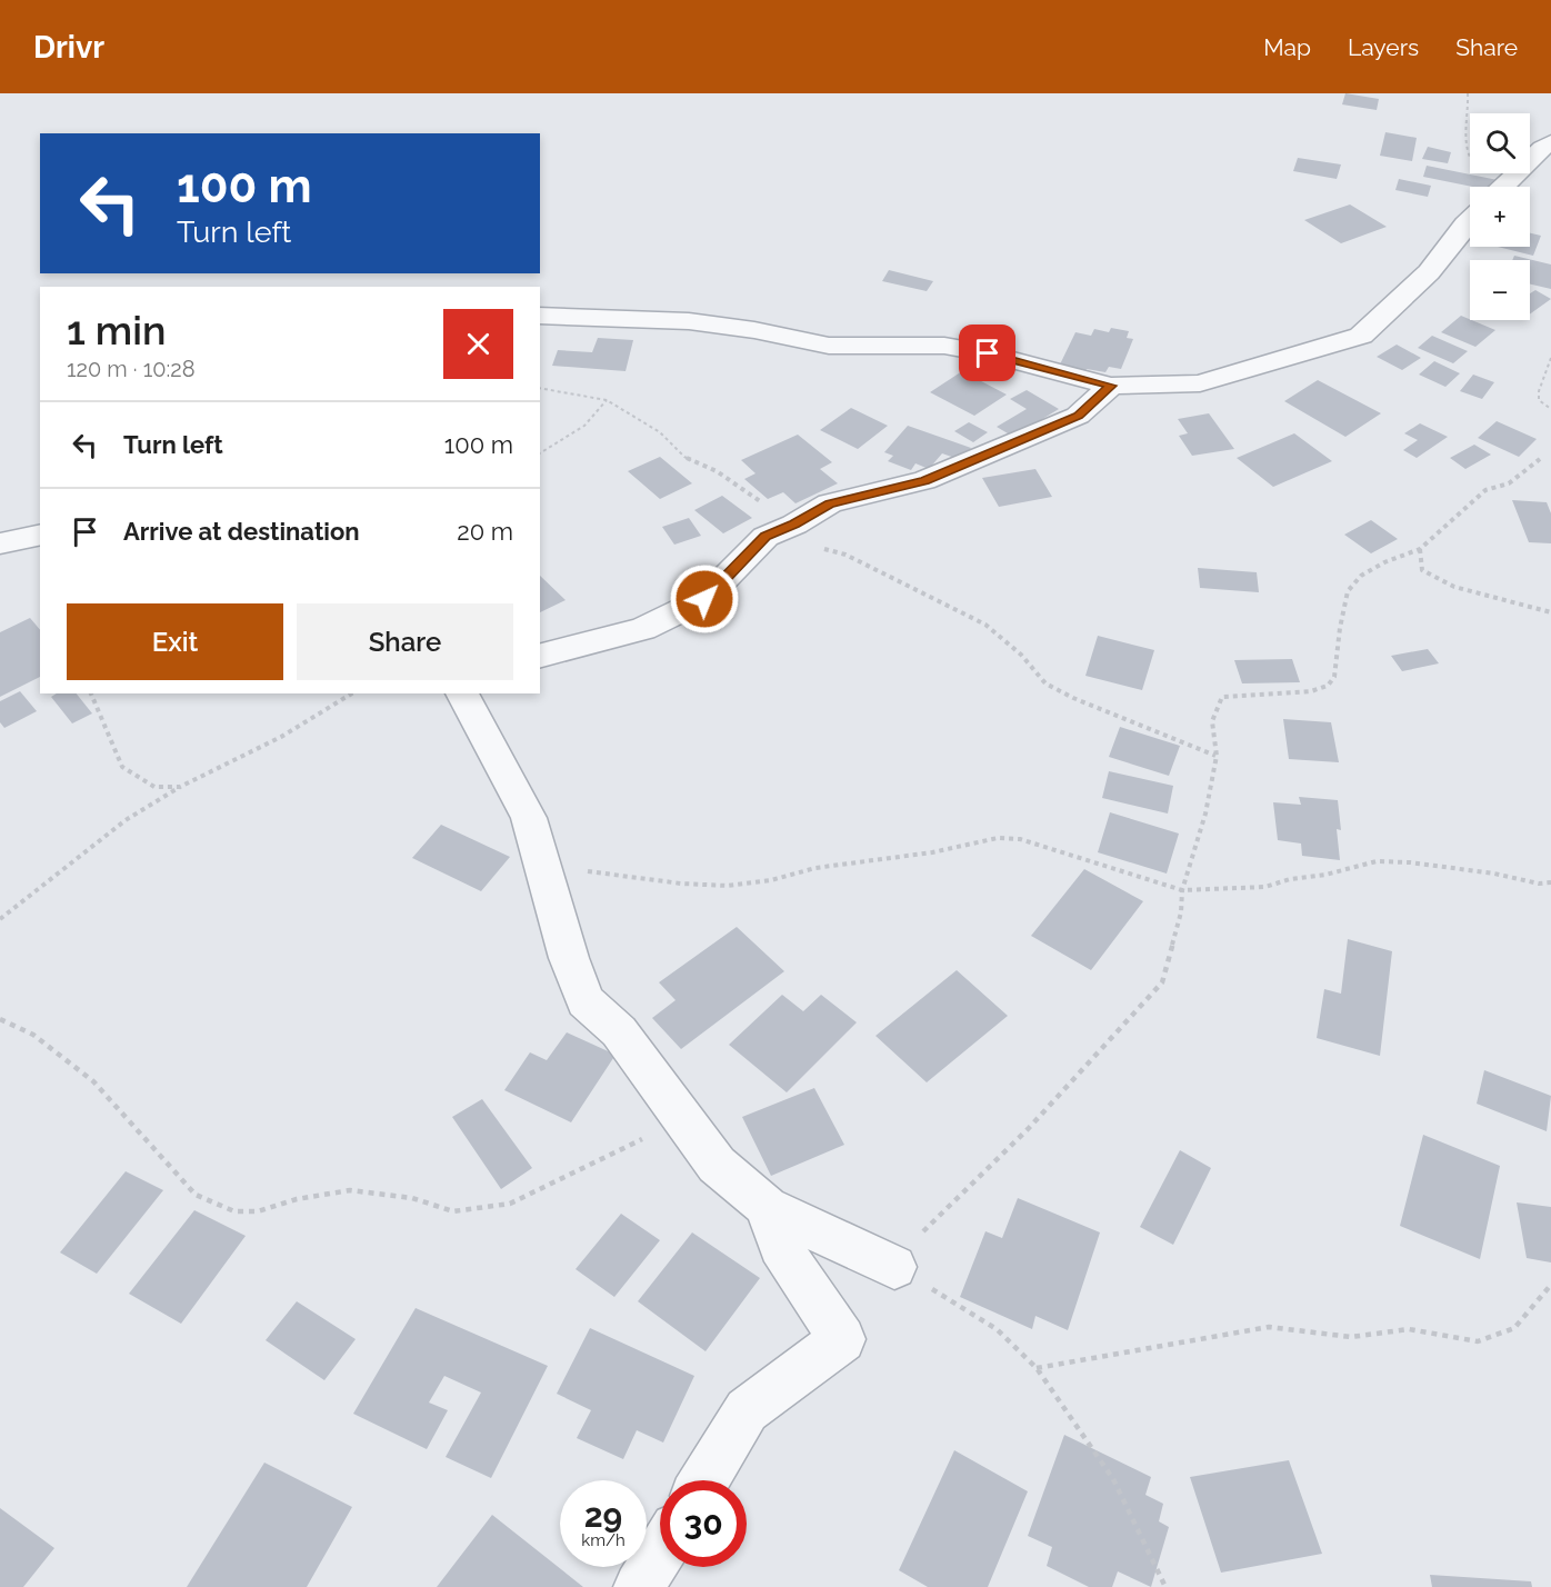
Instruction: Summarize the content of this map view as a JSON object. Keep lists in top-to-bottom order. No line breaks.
{"page":{"header":"Drivr","nav":["Map","Layers","Share"],"map_buttons":["+","−"],"turn":["100 m","Turn left"],"heading":["1 min","120 m · 10:28"],"list":[{"name":"Turn left","value":"100 m"},{"name":"Arrive at destination","value":"20 m"}],"buttons":["Exit","Share"],"speed":"29 km/h","limit":"30"}}
